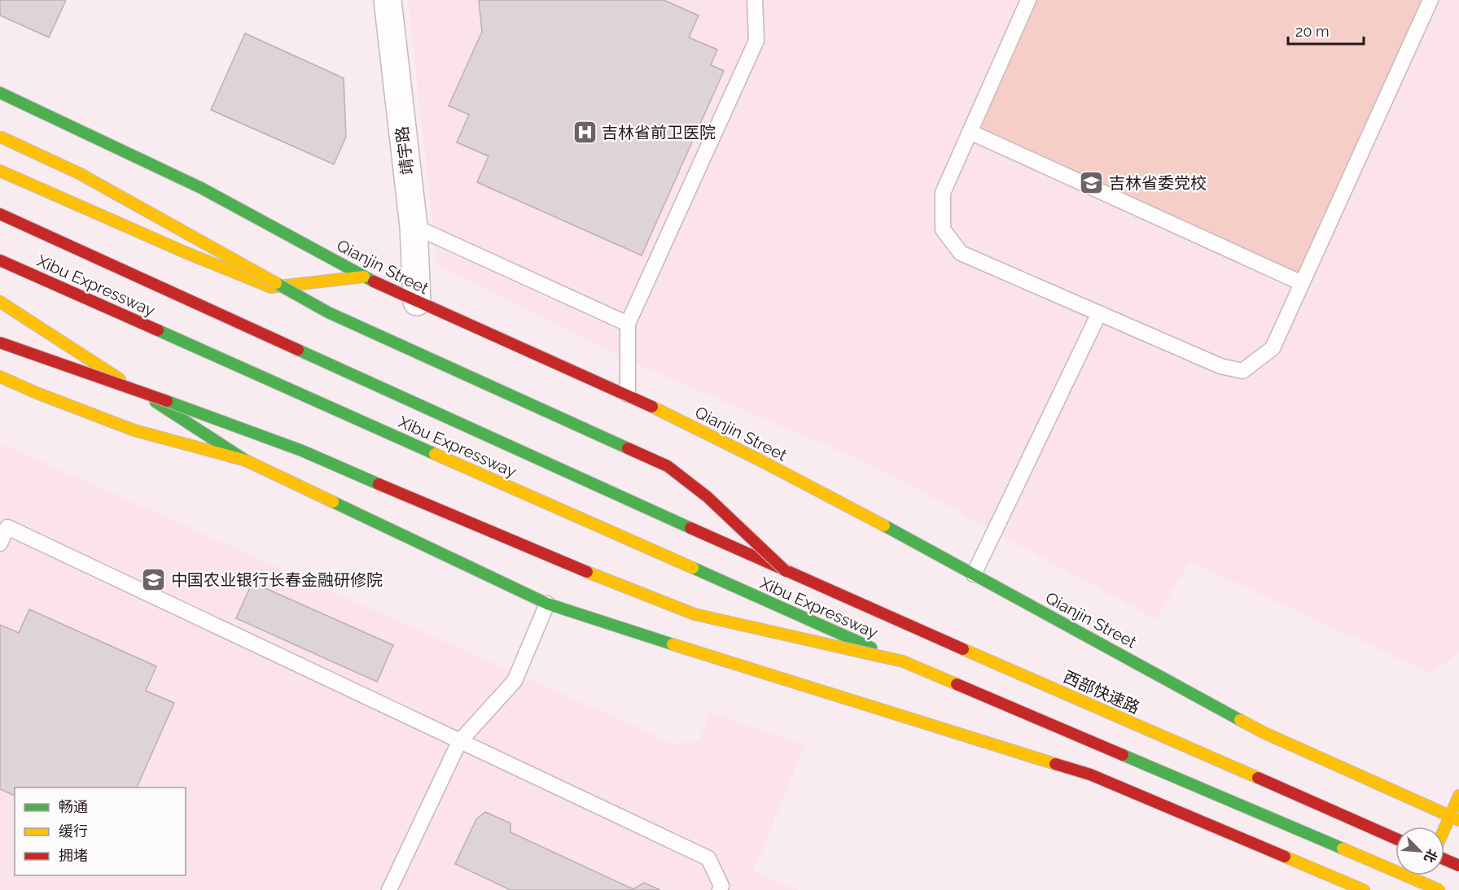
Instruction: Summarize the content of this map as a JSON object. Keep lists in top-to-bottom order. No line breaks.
{"streets":{"main road":["Qianjin Street","Xibu Expressway","西部快速路"],"street":["靖宇路"]},"crossings":[["靖宇路","Qianjin Street"],["Xibu Expressway","西部快速路"]],"places":{"hospital":["吉林省前卫医院"],"school or university":["吉林省委党校","中国农业银行长春金融研修院"]},"legend":["畅通","缓行","拥堵"],"scale_bar":"20 m","north":"bottom right"}
